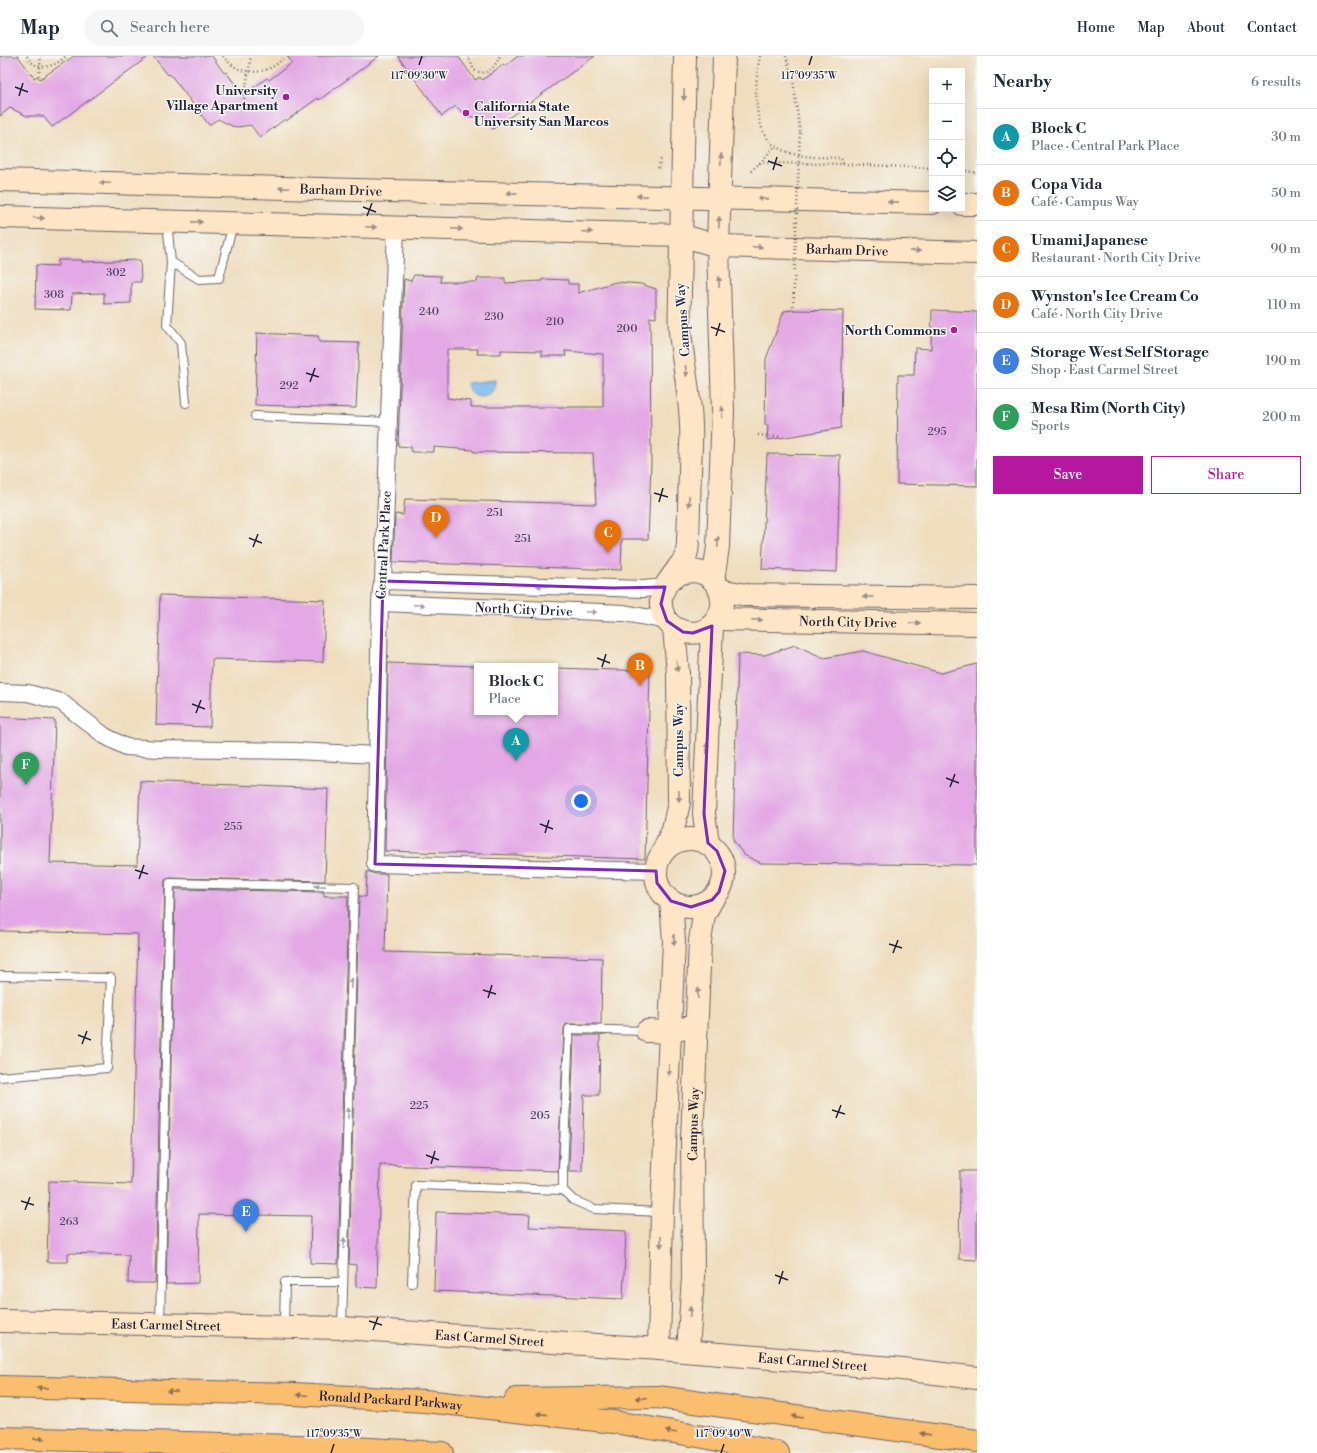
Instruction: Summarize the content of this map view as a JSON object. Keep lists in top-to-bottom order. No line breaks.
{"streets":{"highway":["Ronald Packard Parkway"],"street":["Barham Drive","Campus Way","Central Park Place","North City Drive","East Carmel Street"]},"crossings":[["Barham Drive","Campus Way"],["Campus Way","Central Park Place"],["Campus Way","North City Drive"],["Campus Way","East Carmel Street"],["Central Park Place","North City Drive"]],"places":["University Village Apartment","California State University San Marcos","North Commons"],"house_numbers":["302","308","240","230","210","200","292","295","251","251","255","225","205","263"],"page":{"header":"Map","search":"Search here","nav":["Home","Map","About","Contact"],"heading":["Nearby","6 results"],"map_buttons":["+","−"],"list":[{"mark":"A","name":"Block C","note":"Place · Central Park Place","value":"30 m"},{"mark":"B","name":"Copa Vida","note":"Café · Campus Way","value":"50 m"},{"mark":"C","name":"Umami Japanese","note":"Restaurant · North City Drive","value":"90 m"},{"mark":"D","name":"Wynston's Ice Cream Co","note":"Café · North City Drive","value":"110 m"},{"mark":"E","name":"Storage West Self Storage","note":"Shop · East Carmel Street","value":"190 m"},{"mark":"F","name":"Mesa Rim (North City)","note":"Sports","value":"200 m"}],"buttons":["Save","Share"],"pins":["D","C","B","A","F","E"],"popup":["Block C","Place"]},"coordinates":["117°09'30\"W","117°09'35\"W","117°09'40\"W"]}
